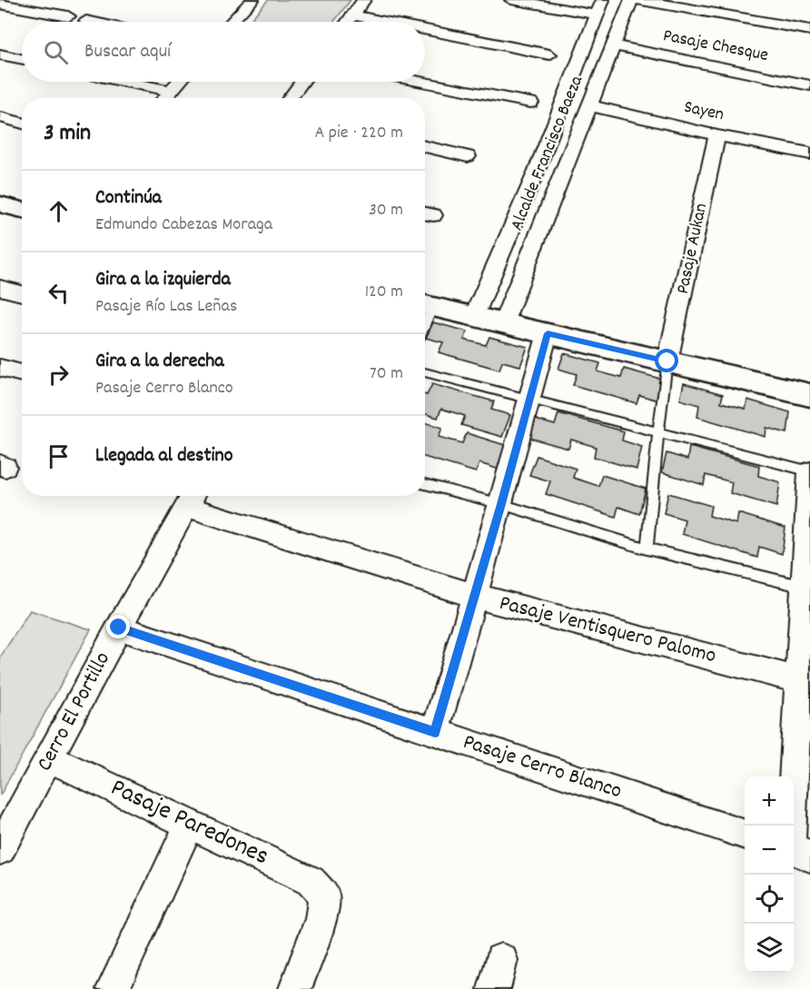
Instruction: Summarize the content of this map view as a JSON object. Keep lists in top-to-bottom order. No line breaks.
{"streets":{"street":["Pasaje Chesque","Sayen","Alcalde Francisco Baeza","Pasaje Aukan","Pasaje Ventisquero Palomo","Cerro El Portillo","Pasaje Cerro Blanco","Pasaje Paredones"]},"crossings":[["Pasaje Chesque","Alcalde Francisco Baeza"],["Sayen","Alcalde Francisco Baeza"],["Sayen","Pasaje Aukan"],["Pasaje Ventisquero Palomo","Cerro El Portillo"],["Cerro El Portillo","Pasaje Cerro Blanco"],["Cerro El Portillo","Pasaje Paredones"]],"page":{"search":"Buscar aquí","heading":["3 min","A pie · 220 m"],"list":[["Continúa","Edmundo Cabezas Moraga","30 m"],["Gira a la izquierda","Pasaje Río Las Leñas","120 m"],["Gira a la derecha","Pasaje Cerro Blanco","70 m"],"Llegada al destino"],"map_buttons":["+","−"]}}
